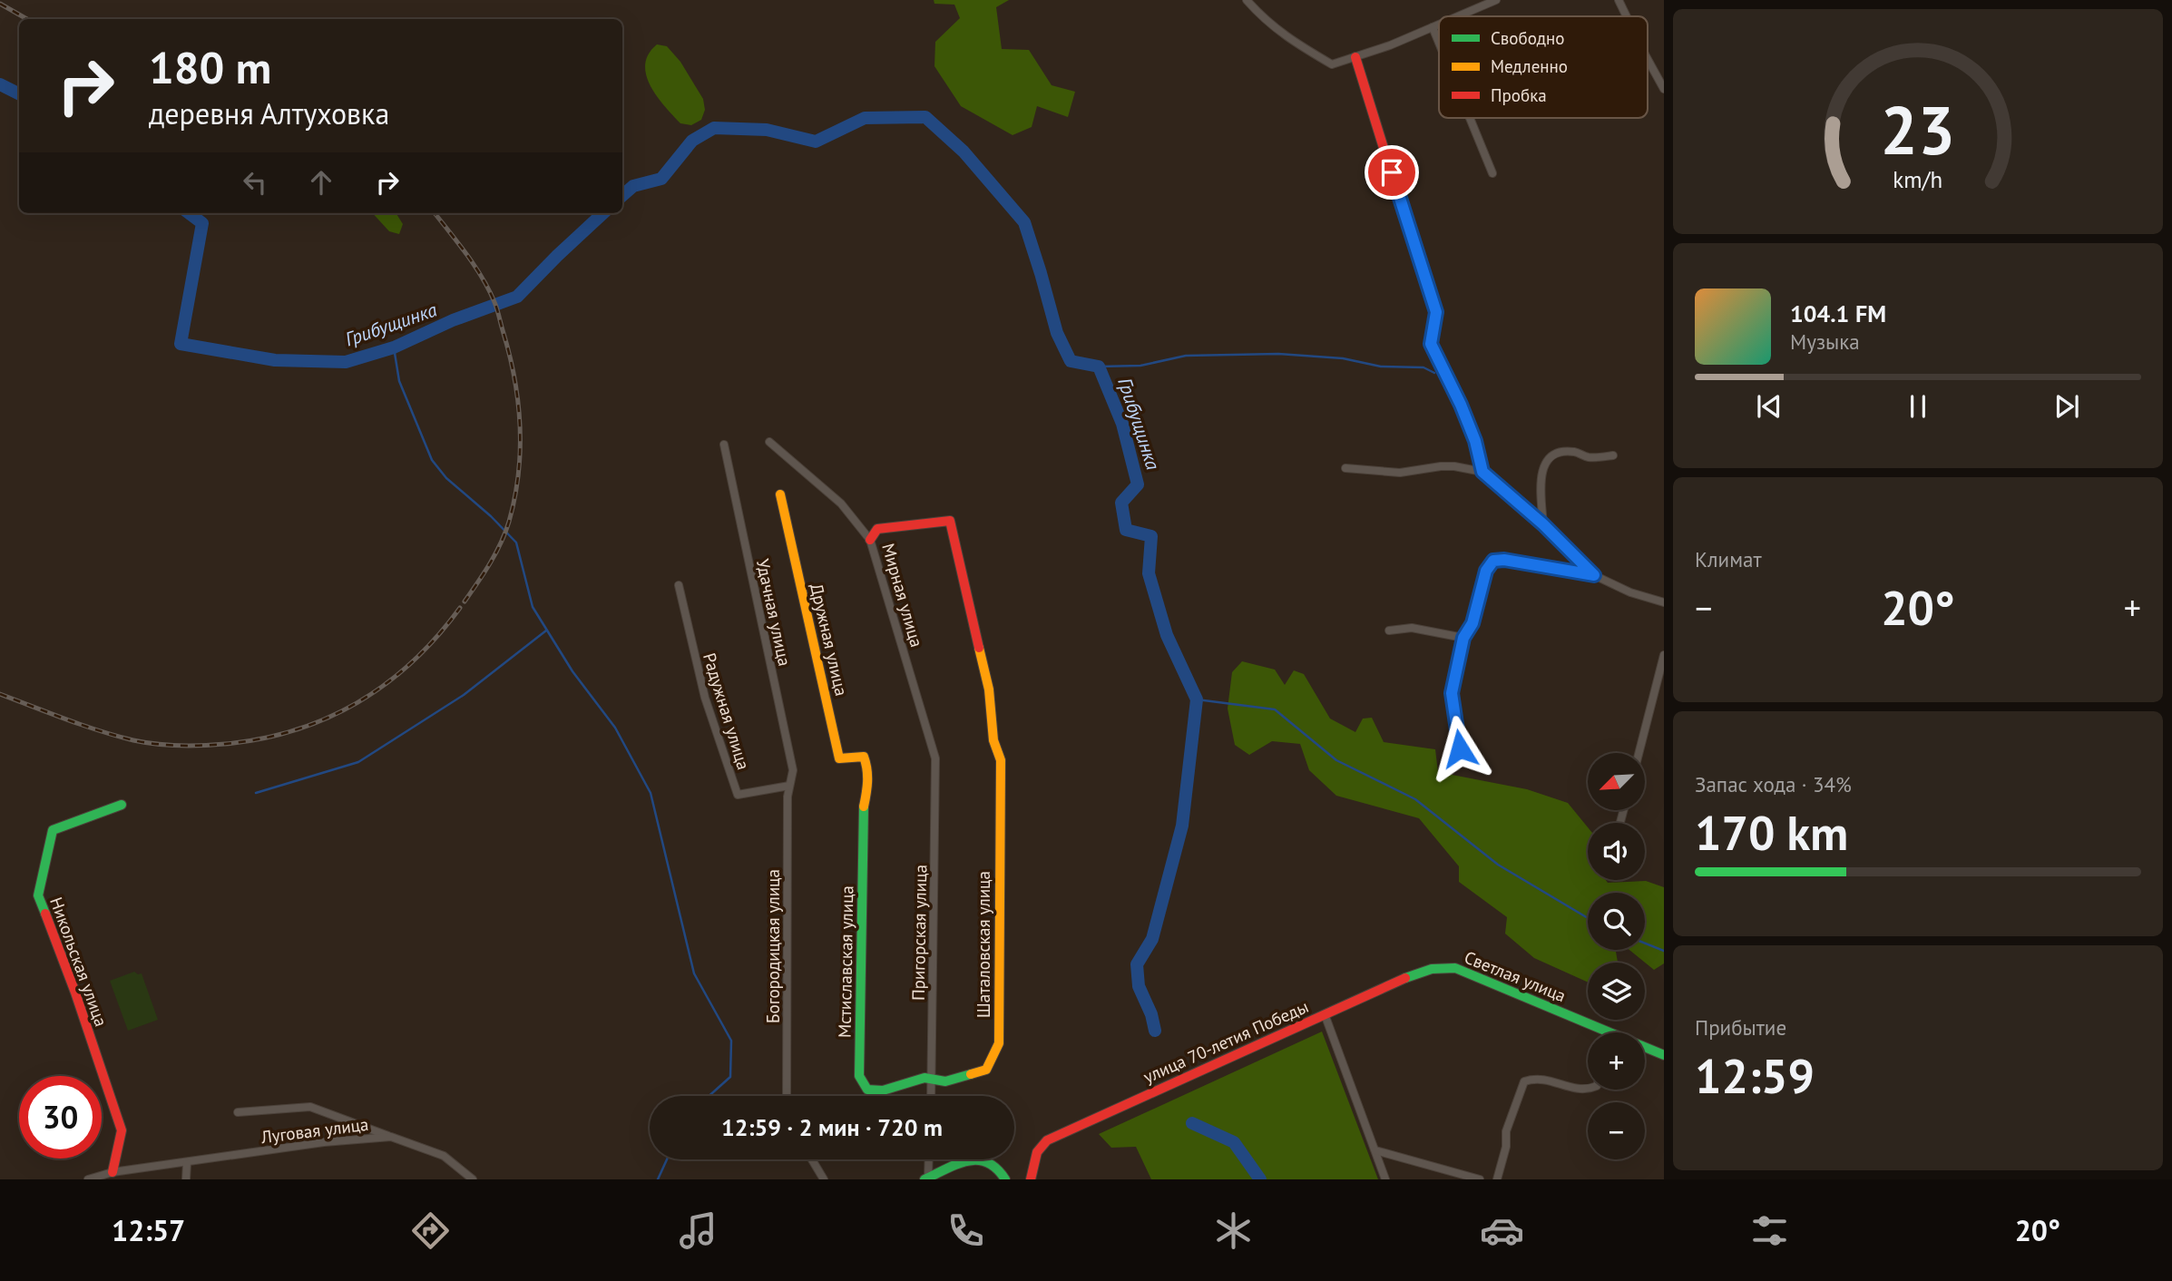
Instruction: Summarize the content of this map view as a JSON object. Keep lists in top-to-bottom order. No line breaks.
{"streets":{"street":["Мирная улица","Удачная улица","Дружная улица","Радужная улица","Пригорская улица","Шаталовская улица","Богородицкая улица","Никольская улица","Мстиславская улица","Светлая улица","улица 70-летия Победы","Луговая улица"]},"crossings":[["Мирная улица","Пригорская улица"],["Мирная улица","Шаталовская улица"],["Удачная улица","Радужная улица"],["Удачная улица","Богородицкая улица"],["Дружная улица","Мстиславская улица"],["Радужная улица","Богородицкая улица"],["Пригорская улица","Шаталовская улица"],["Пригорская улица","Мстиславская улица"],["Шаталовская улица","Мстиславская улица"],["Никольская улица","Луговая улица"],["Светлая улица","улица 70-летия Победы"]],"water":["Грибущинка"],"legend":["Свободно","Медленно","Пробка"],"north":"bottom left","page":{"turn":["180 m","деревня Алтуховка"],"song":["104.1 FM","Музыка"],"tile":["Климат",["Запас хода · 34%","170 km"],["Прибытие","12:59"]],"heat":["−","20°","+"],"map_buttons":["+","−"],"limit":"30","trip":"12:59 · 2 мин · 720 m","tabs":["12:57","20°"],"gauge":["23","km/h"]}}
